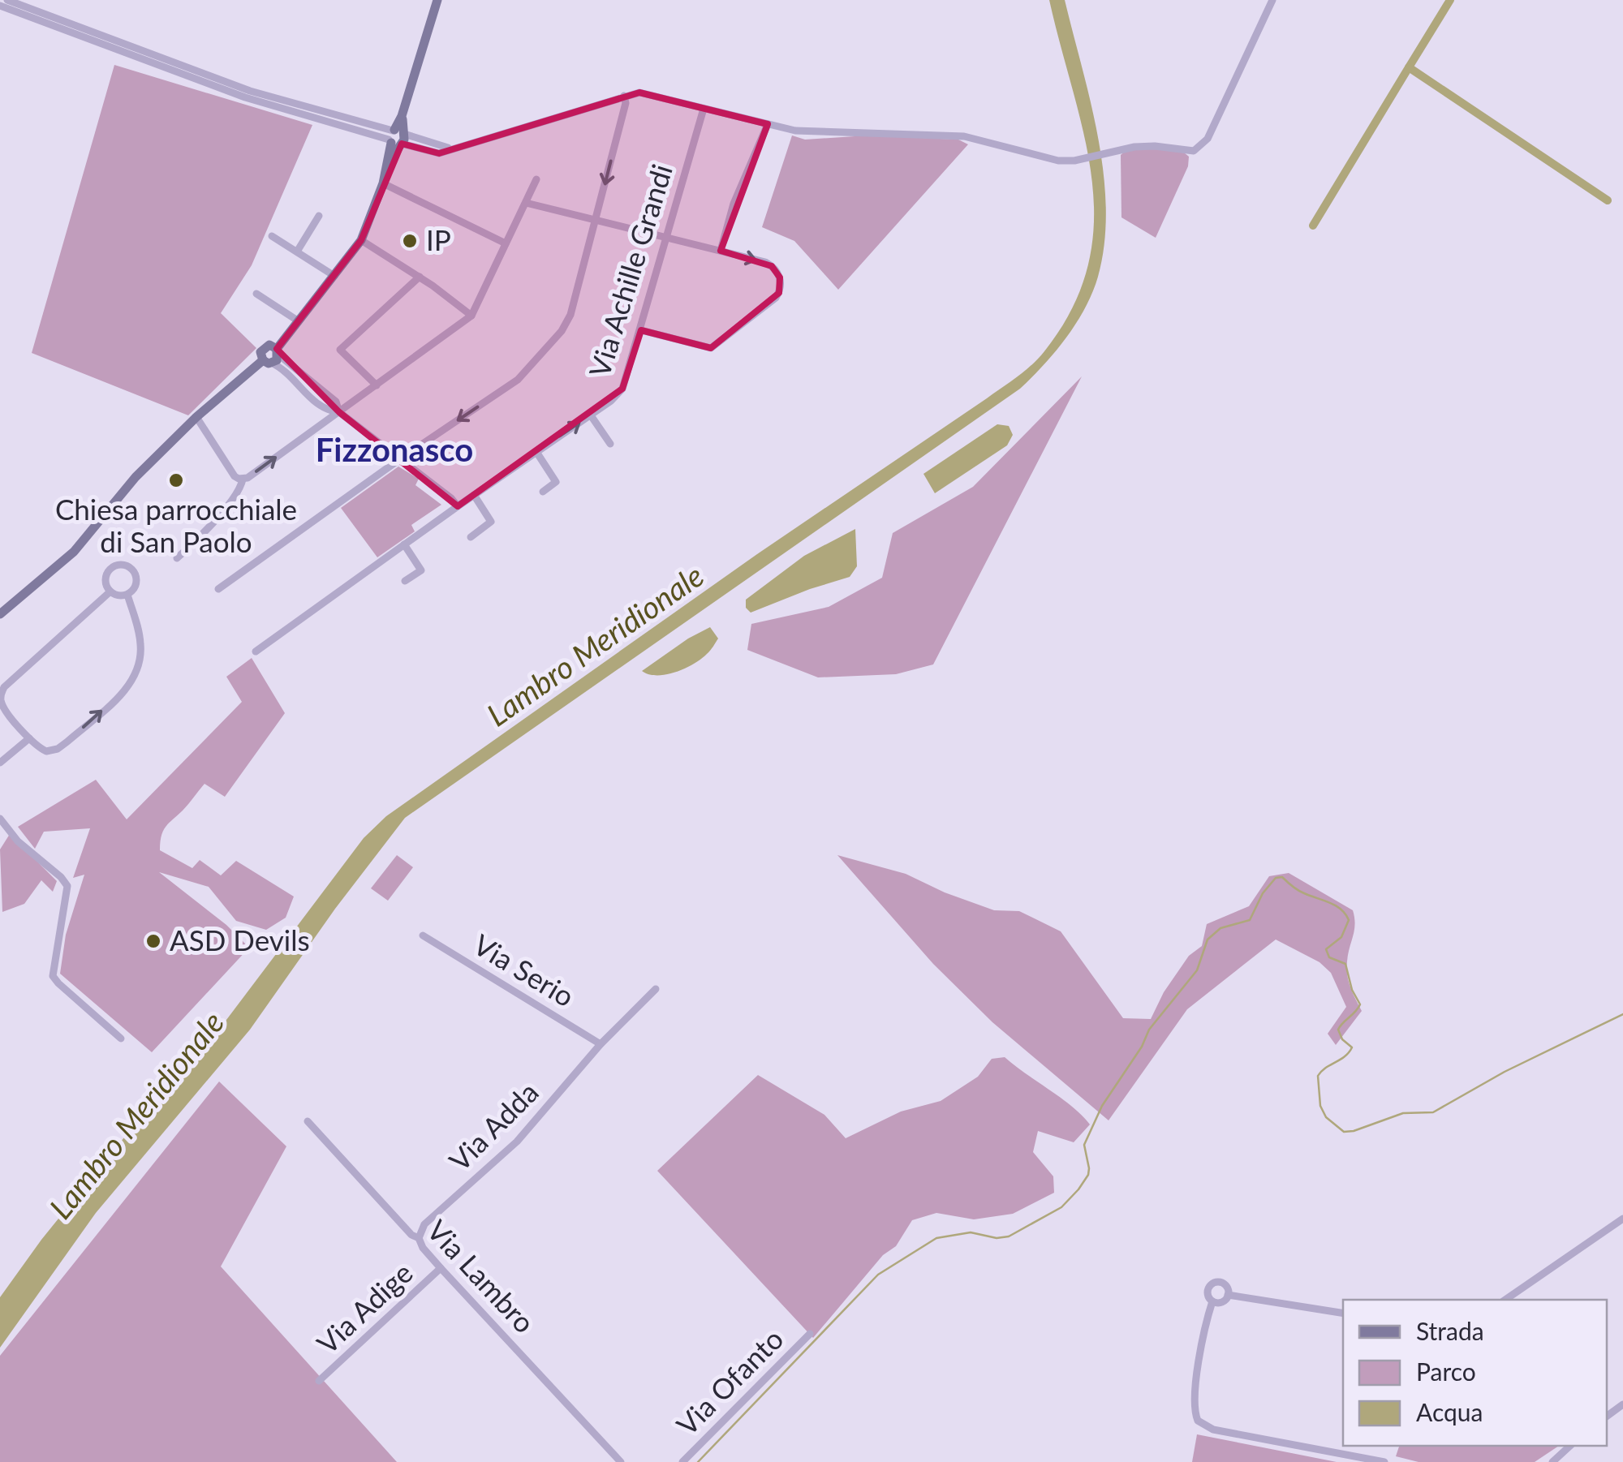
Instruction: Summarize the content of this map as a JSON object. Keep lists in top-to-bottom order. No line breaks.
{"streets":{"street":["Via Achille Grandi","Via Serio","Via Adda","Via Lambro","Via Adige","Via Ofanto"]},"crossings":[["Via Serio","Via Adda"],["Via Adda","Via Lambro"],["Via Lambro","Via Adige"]],"districts":["Fizzonasco"],"water":["Lambro Meridionale"],"places":["IP","Chiesa parrocchiale di San Paolo","ASD Devils"],"legend":["Strada","Parco","Acqua"]}
